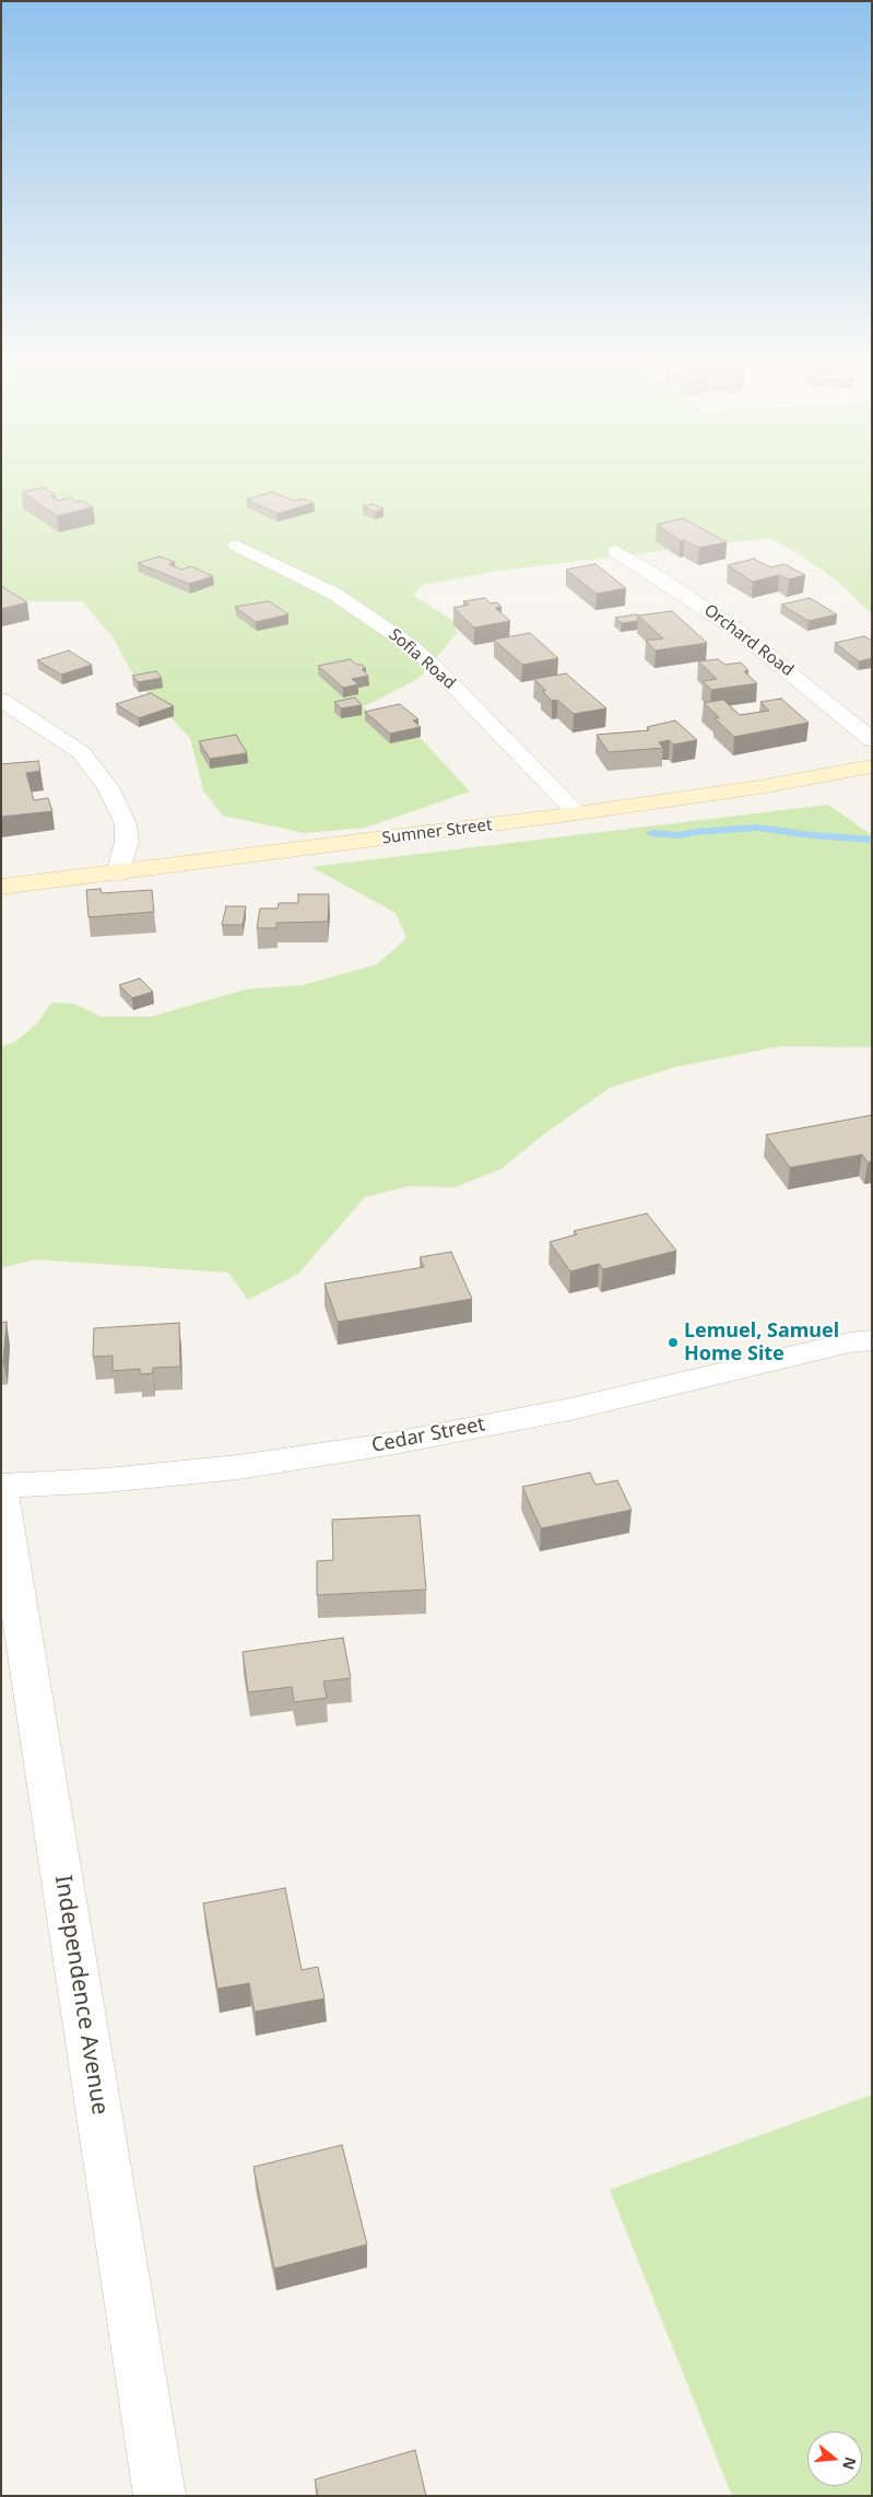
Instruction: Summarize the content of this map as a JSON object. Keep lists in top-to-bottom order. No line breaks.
{"streets":{"main road":["Sumner Street"],"street":["Orchard Road","Sofia Road","Cedar Street","Independence Avenue"]},"crossings":[["Sofia Road","Sumner Street"]],"places":["Lemuel, Samuel Home Site"],"north":"right"}
